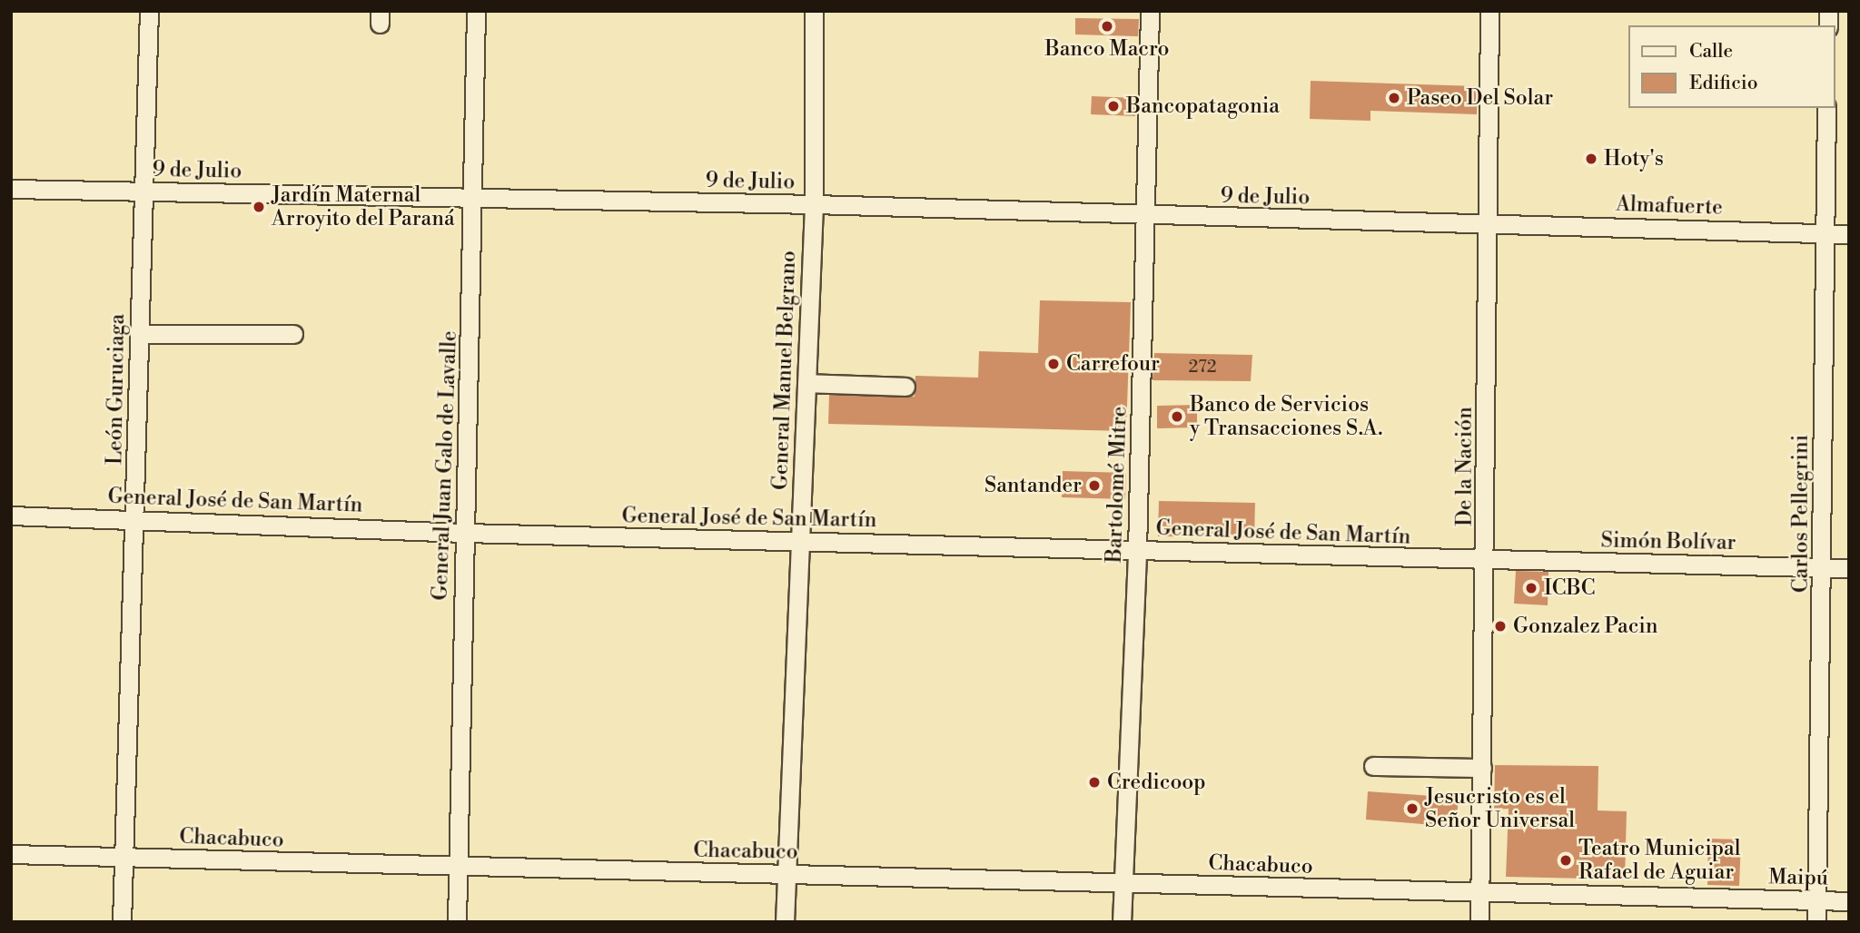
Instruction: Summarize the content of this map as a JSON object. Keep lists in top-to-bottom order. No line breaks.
{"streets":{"street":["9 de Julio","Almafuerte","General Manuel Belgrano","León Guruciaga","General Juan Galo de Lavalle","De la Nación","Bartolomé Mitre","General José de San Martín","Carlos Pellegrini","Simón Bolívar","Chacabuco","Maipú"]},"crossings":[["9 de Julio","Almafuerte"],["9 de Julio","General Manuel Belgrano"],["9 de Julio","León Guruciaga"],["9 de Julio","General Juan Galo de Lavalle"],["9 de Julio","De la Nación"],["9 de Julio","Bartolomé Mitre"],["Almafuerte","De la Nación"],["Almafuerte","Carlos Pellegrini"],["General Manuel Belgrano","General José de San Martín"],["General Manuel Belgrano","Chacabuco"],["León Guruciaga","General José de San Martín"],["León Guruciaga","Chacabuco"],["General Juan Galo de Lavalle","General José de San Martín"],["General Juan Galo de Lavalle","Chacabuco"],["De la Nación","General José de San Martín"],["De la Nación","Simón Bolívar"],["De la Nación","Chacabuco"],["De la Nación","Maipú"],["Bartolomé Mitre","General José de San Martín"],["Bartolomé Mitre","Chacabuco"],["General José de San Martín","Simón Bolívar"],["Carlos Pellegrini","Simón Bolívar"],["Carlos Pellegrini","Maipú"],["Chacabuco","Maipú"]],"places":["Banco Macro","Paseo Del Solar","Bancopatagonia","Hoty's","Jardín Maternal Arroyito del Paraná","Carrefour","Banco de Servicios y Transacciones S.A.","Santander","ICBC","Gonzalez Pacin","Credicoop","Jesucristo es el Señor Universal","Teatro Municipal Rafael de Aguiar"],"house_numbers":["272"],"legend":["Calle","Edificio"]}
